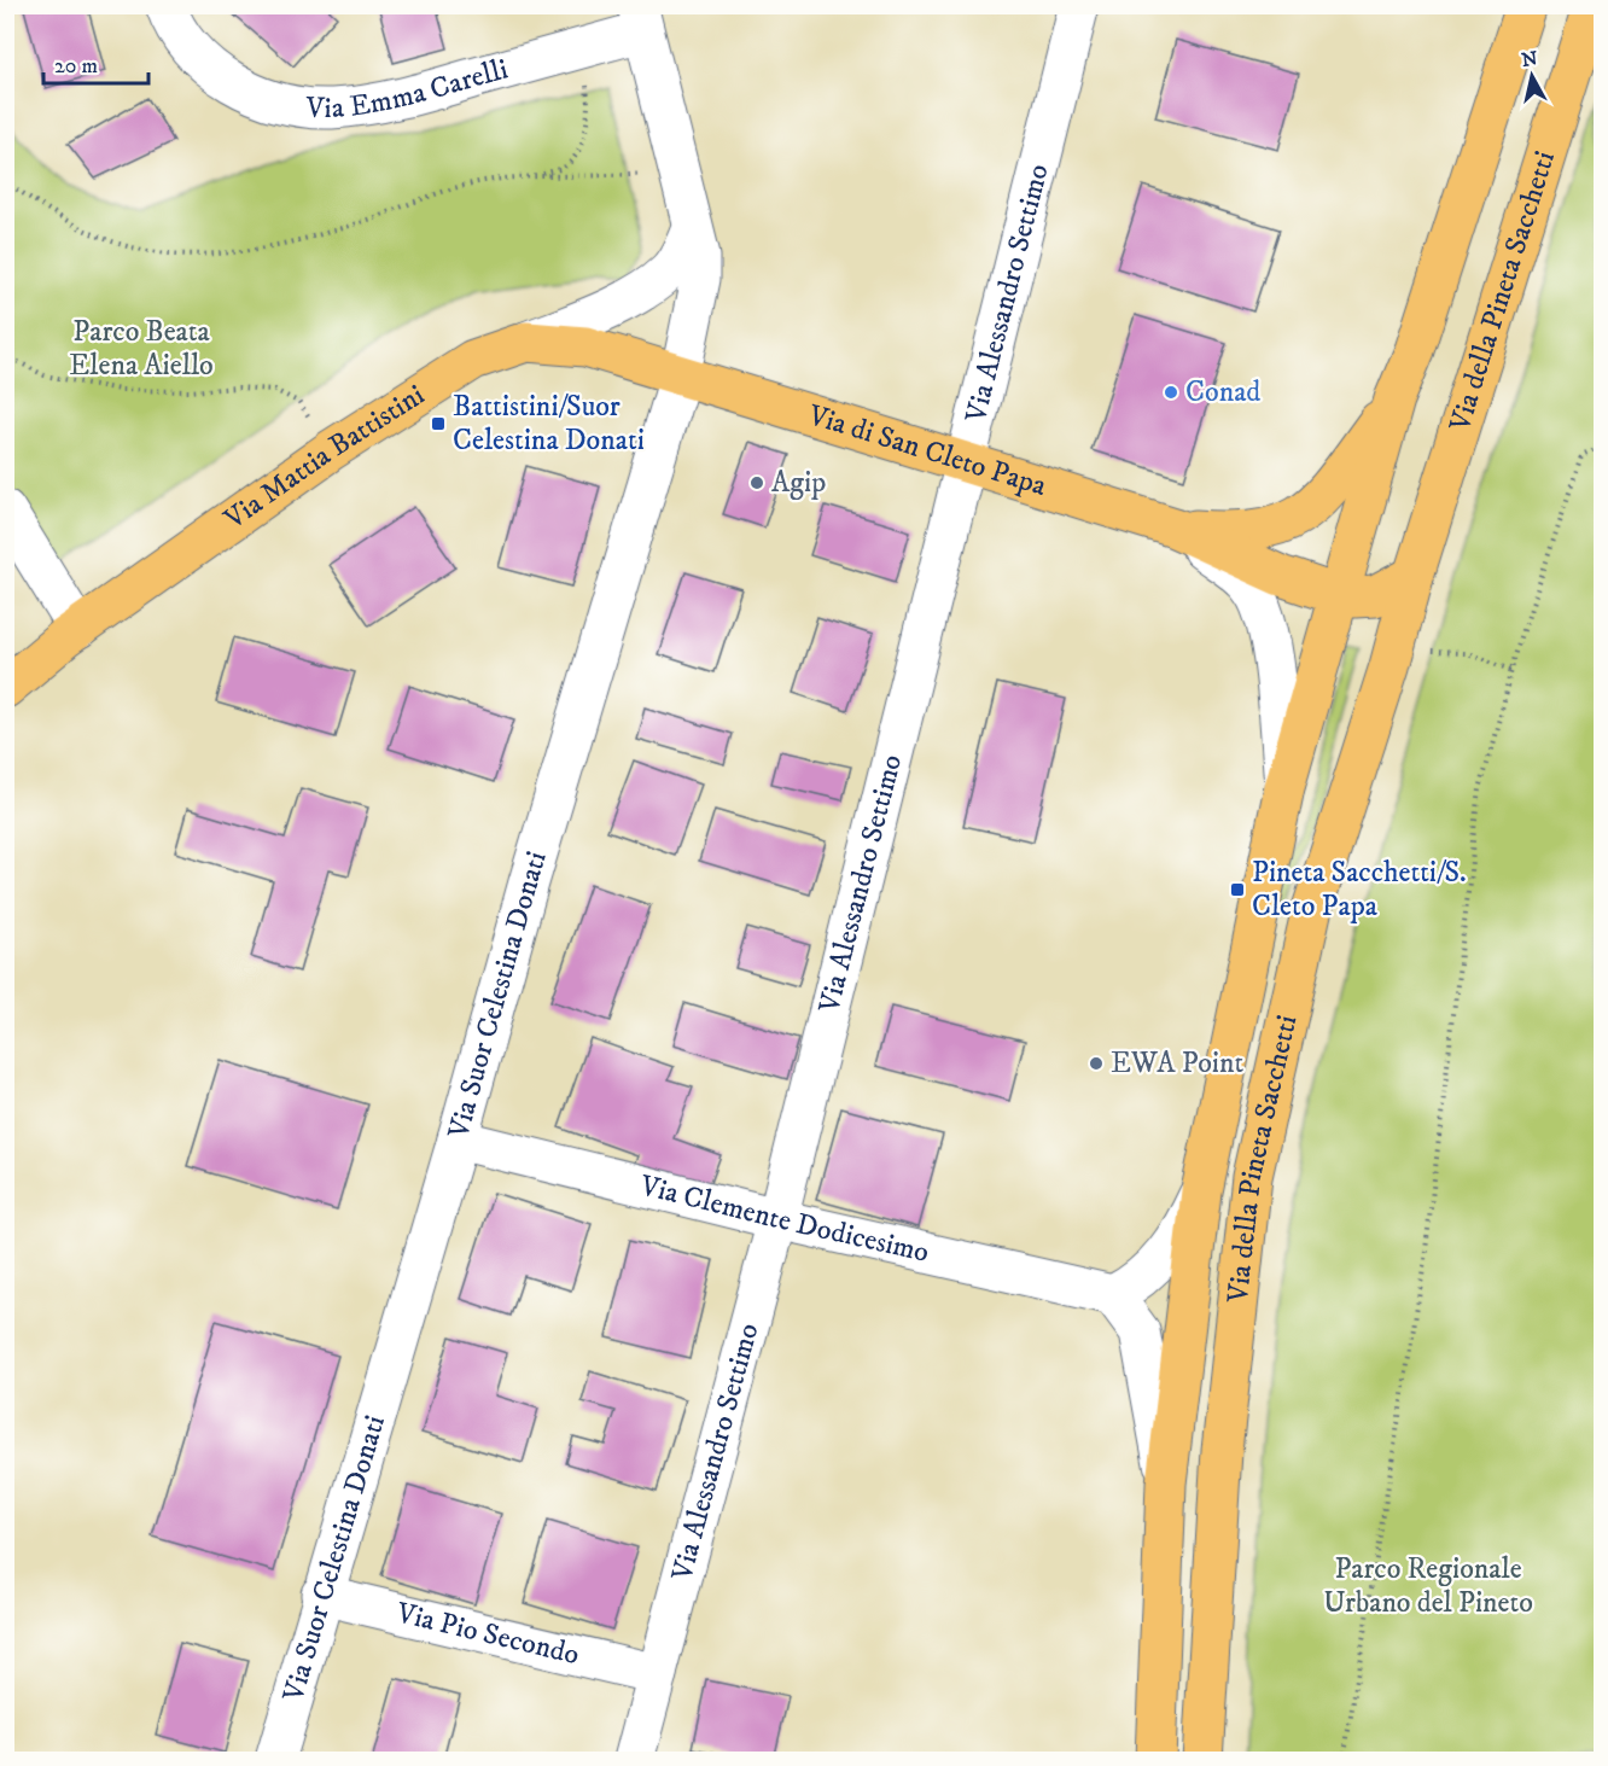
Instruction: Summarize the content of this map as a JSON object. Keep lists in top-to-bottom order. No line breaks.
{"streets":{"main road":["Via della Pineta Sacchetti","Via di San Cleto Papa","Via Mattia Battistini"],"street":["Via Emma Carelli","Via Alessandro Settimo","Via Suor Celestina Donati","Via Clemente Dodicesimo","Via Pio Secondo"]},"crossings":[["Via Emma Carelli","Via Suor Celestina Donati"],["Via della Pineta Sacchetti","Via di San Cleto Papa"],["Via Alessandro Settimo","Via di San Cleto Papa"],["Via Alessandro Settimo","Via Clemente Dodicesimo"],["Via Alessandro Settimo","Via Pio Secondo"],["Via di San Cleto Papa","Via Mattia Battistini"],["Via di San Cleto Papa","Via Suor Celestina Donati"],["Via Mattia Battistini","Via Suor Celestina Donati"],["Via Suor Celestina Donati","Via Clemente Dodicesimo"],["Via Suor Celestina Donati","Via Pio Secondo"]],"parks":["Parco Beata Elena Aiello","Parco Regionale Urbano del Pineto"],"places":{"other":["Conad","Agip","EWA Point"],"transit":["Battistini/Suor Celestina Donati","Pineta Sacchetti/S. Cleto Papa"]},"scale_bar":"20 m","north":"top"}
